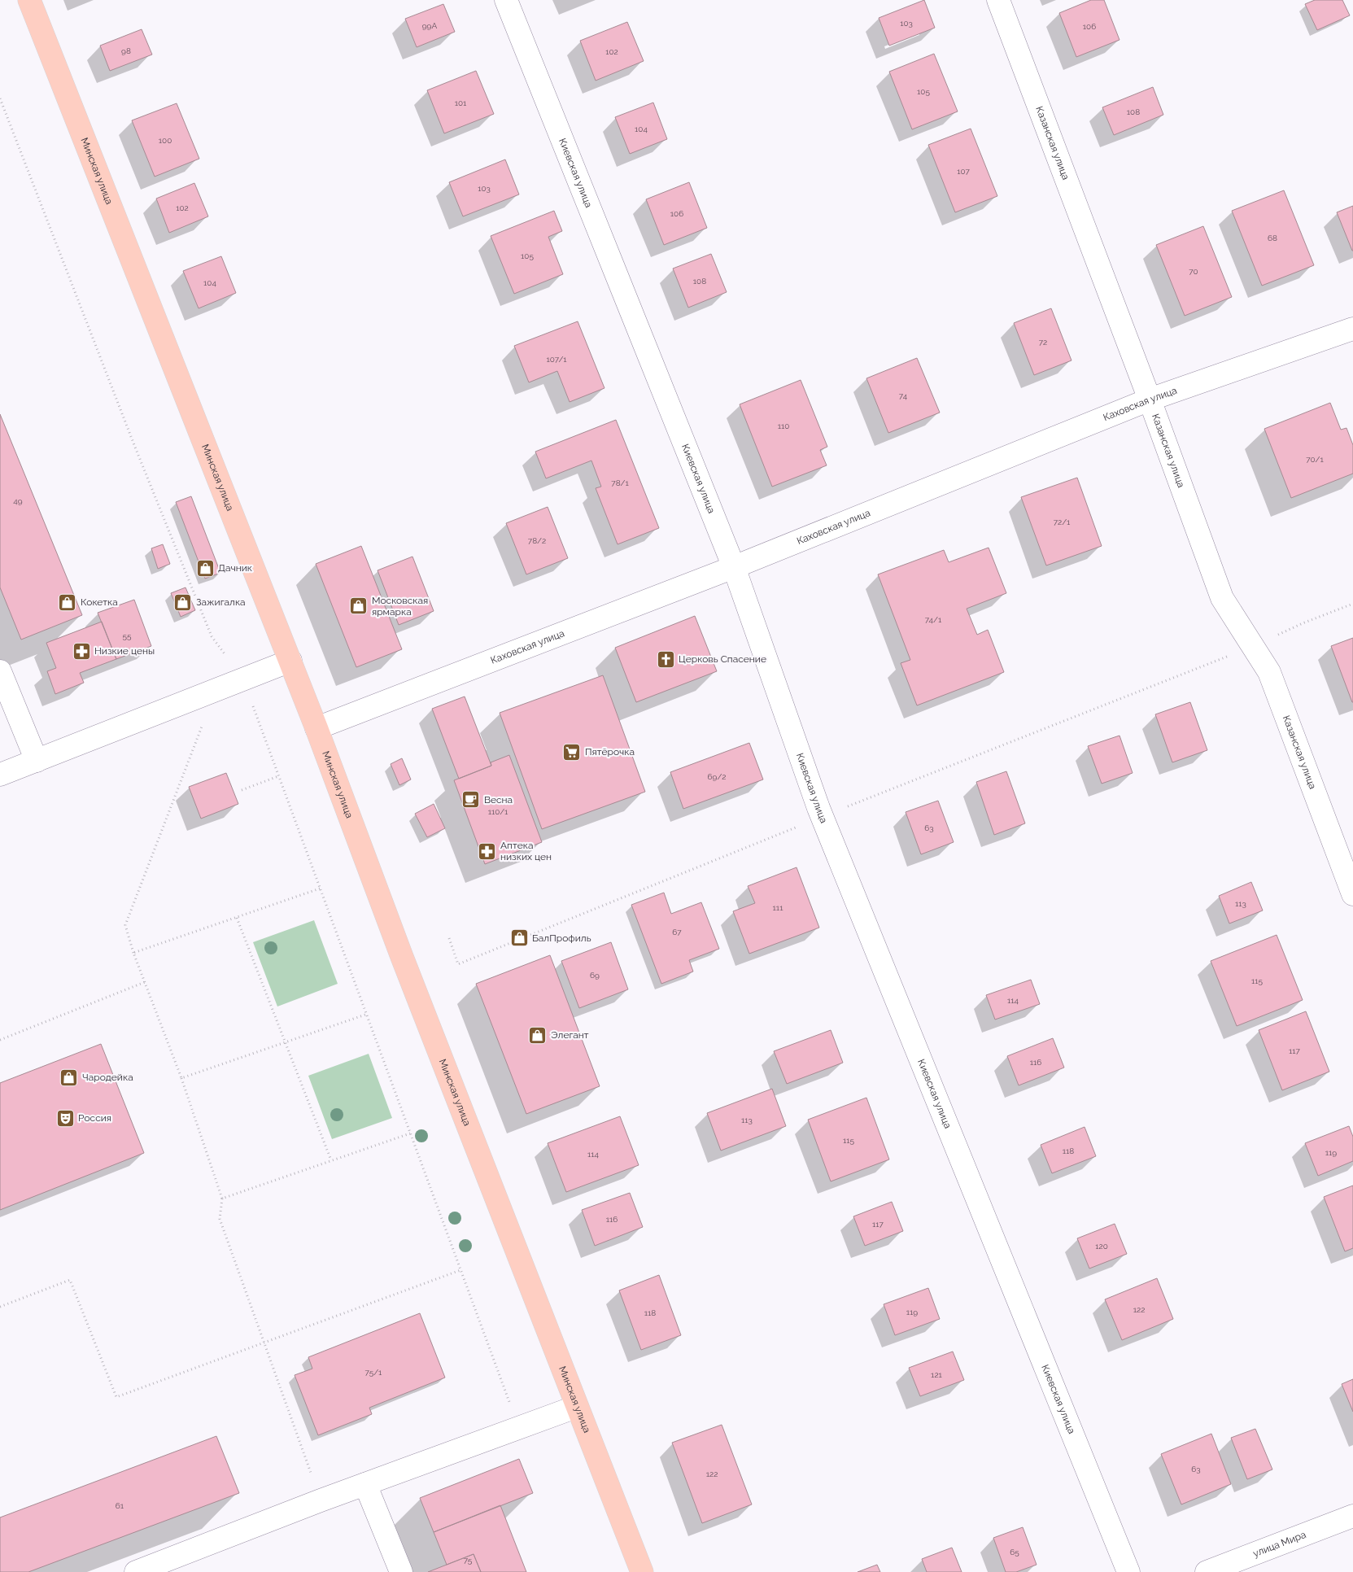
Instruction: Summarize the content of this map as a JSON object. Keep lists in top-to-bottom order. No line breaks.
{"streets":{"main road":["Минская улица"],"street":["Казанская улица","Киевская улица","Каховская улица","улица Мира"]},"crossings":[["Казанская улица","Каховская улица"],["Минская улица","Каховская улица"],["Киевская улица","Каховская улица"]],"places":{"shop":["Дачник","Кокетка","Зажигалка","Московская ярмарка","БалПрофиль","Элегант","Чародейка"],"pharmacy":["Низкие цены","Аптека низких цен"],"church":["Церковь Спасение"],"supermarket":["Пятёрочка"],"cafe":["Весна"],"theatre":["Россия"]},"house_numbers":["103","99А","106","98","102","105","101","108","104","100","107","103","102","106","68","105","70","108","104","72","107/1","74","110","70/1","78/1","49","72/1","78/2","74/1","55","69/2","110/1","63","113","111","67","69","115","114","117","116","113","115","118","119","114","116","117","120","122","119","118","75/1","121","63","122","61","65","75"]}
